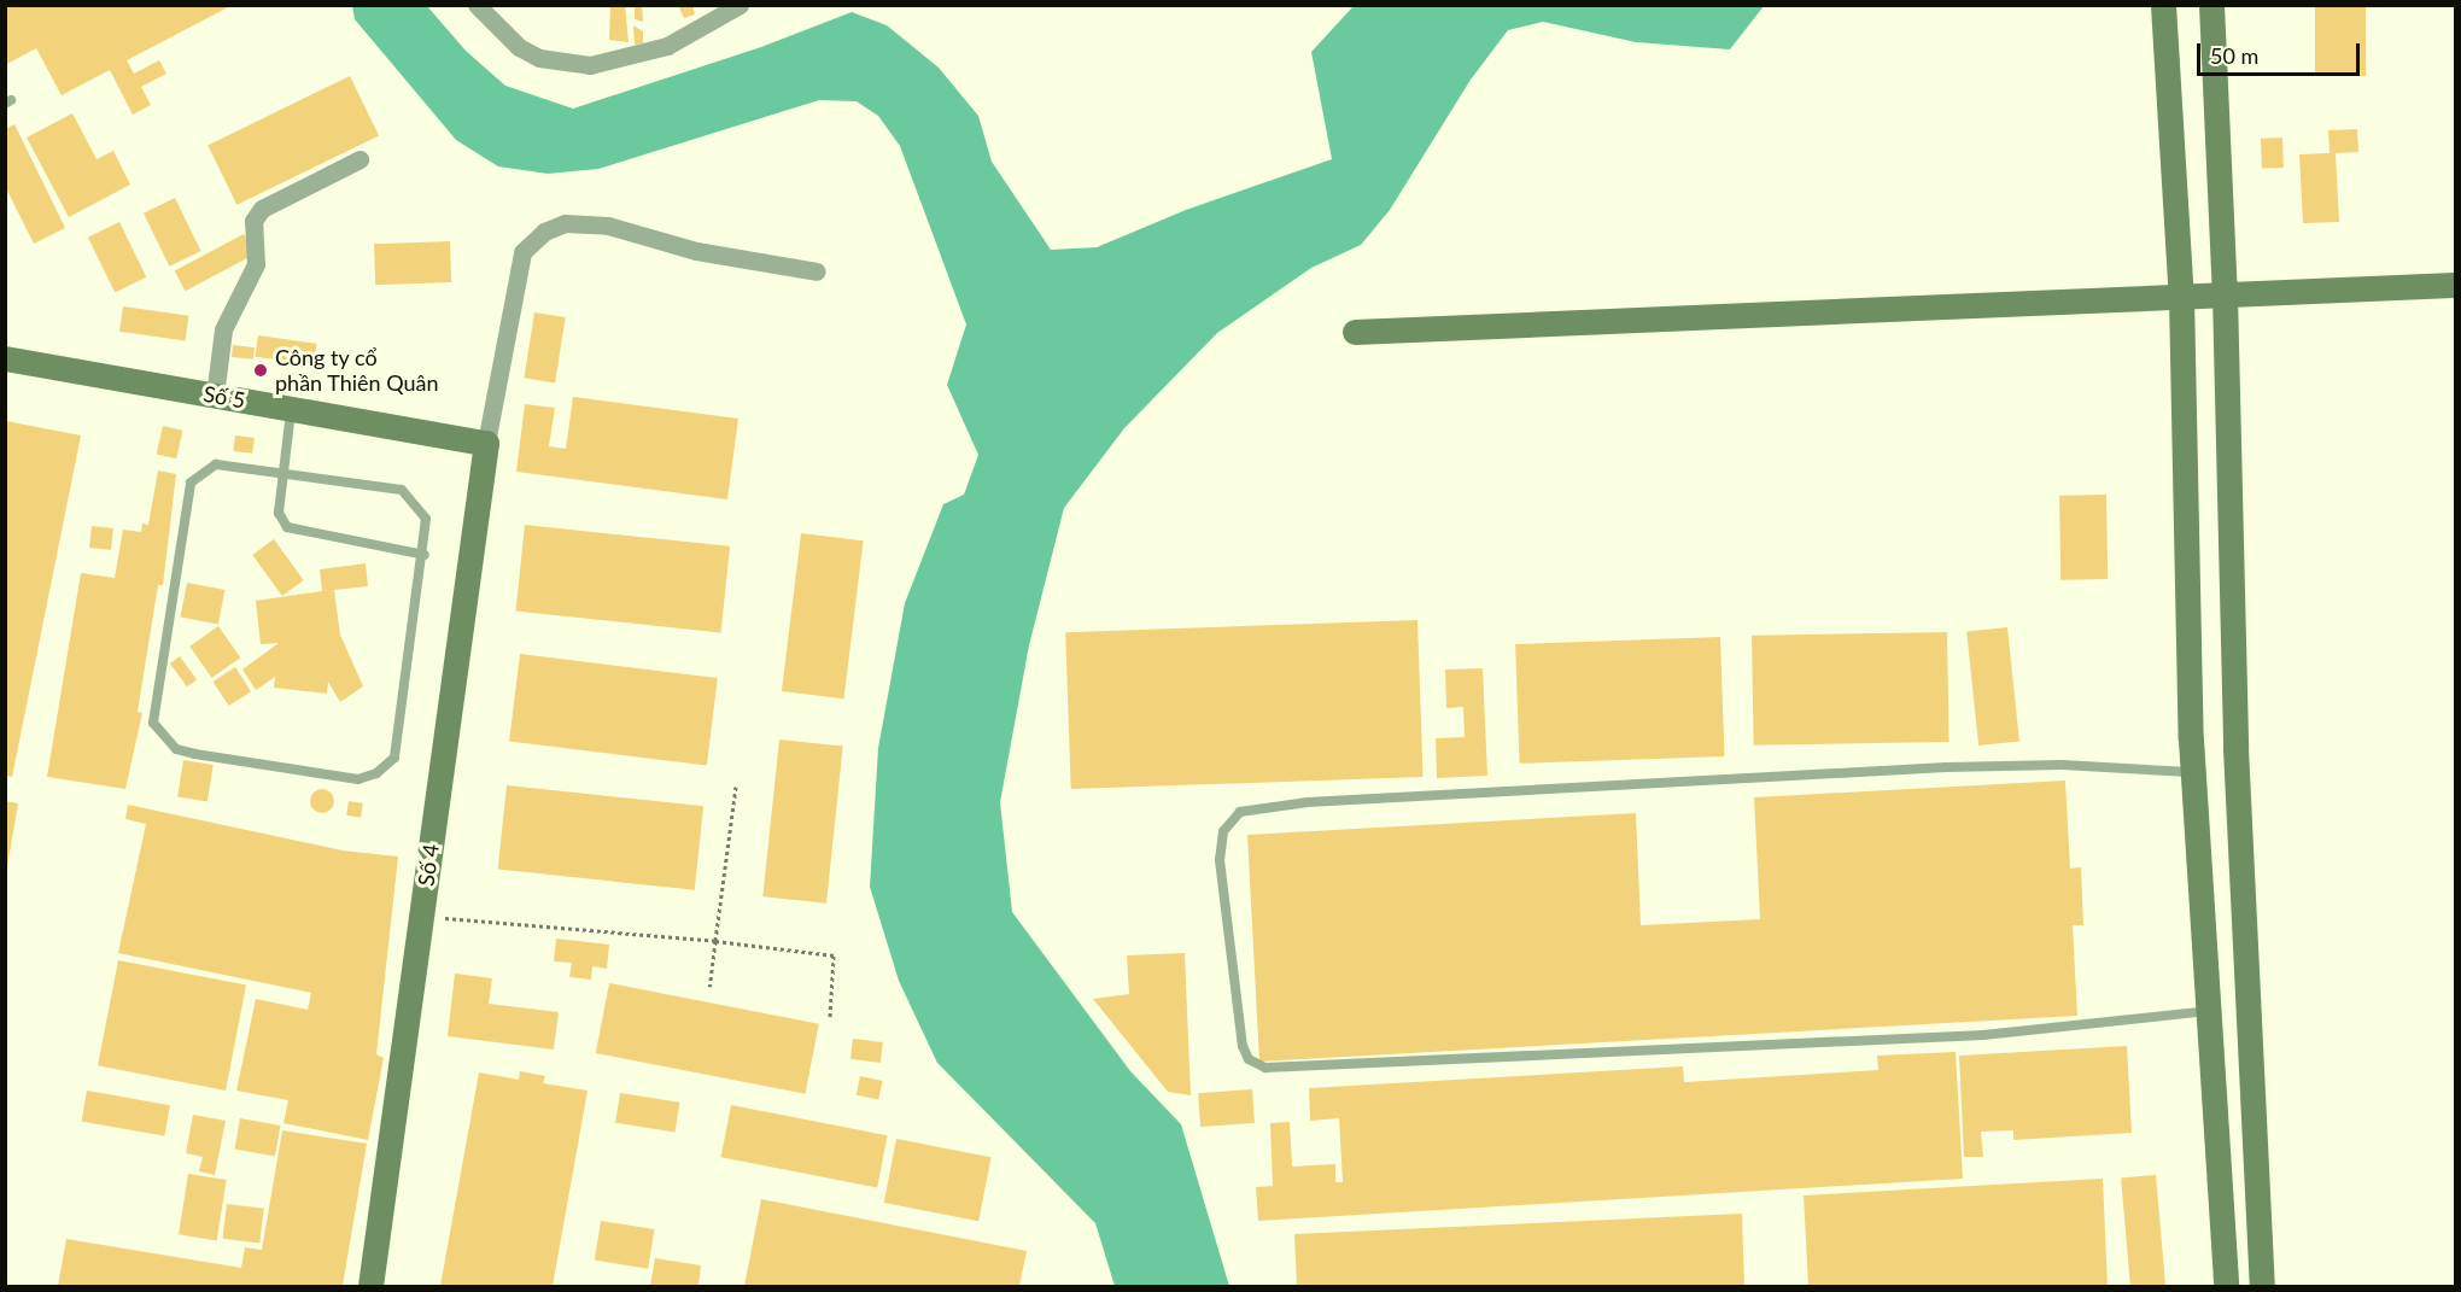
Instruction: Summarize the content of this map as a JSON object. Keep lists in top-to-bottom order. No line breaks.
{"streets":{"street":["Số 5","Số 4"]},"crossings":[["Số 5","Số 4"]],"places":["Công ty cổ phần Thiên Quân"],"scale_bar":"50 m"}
